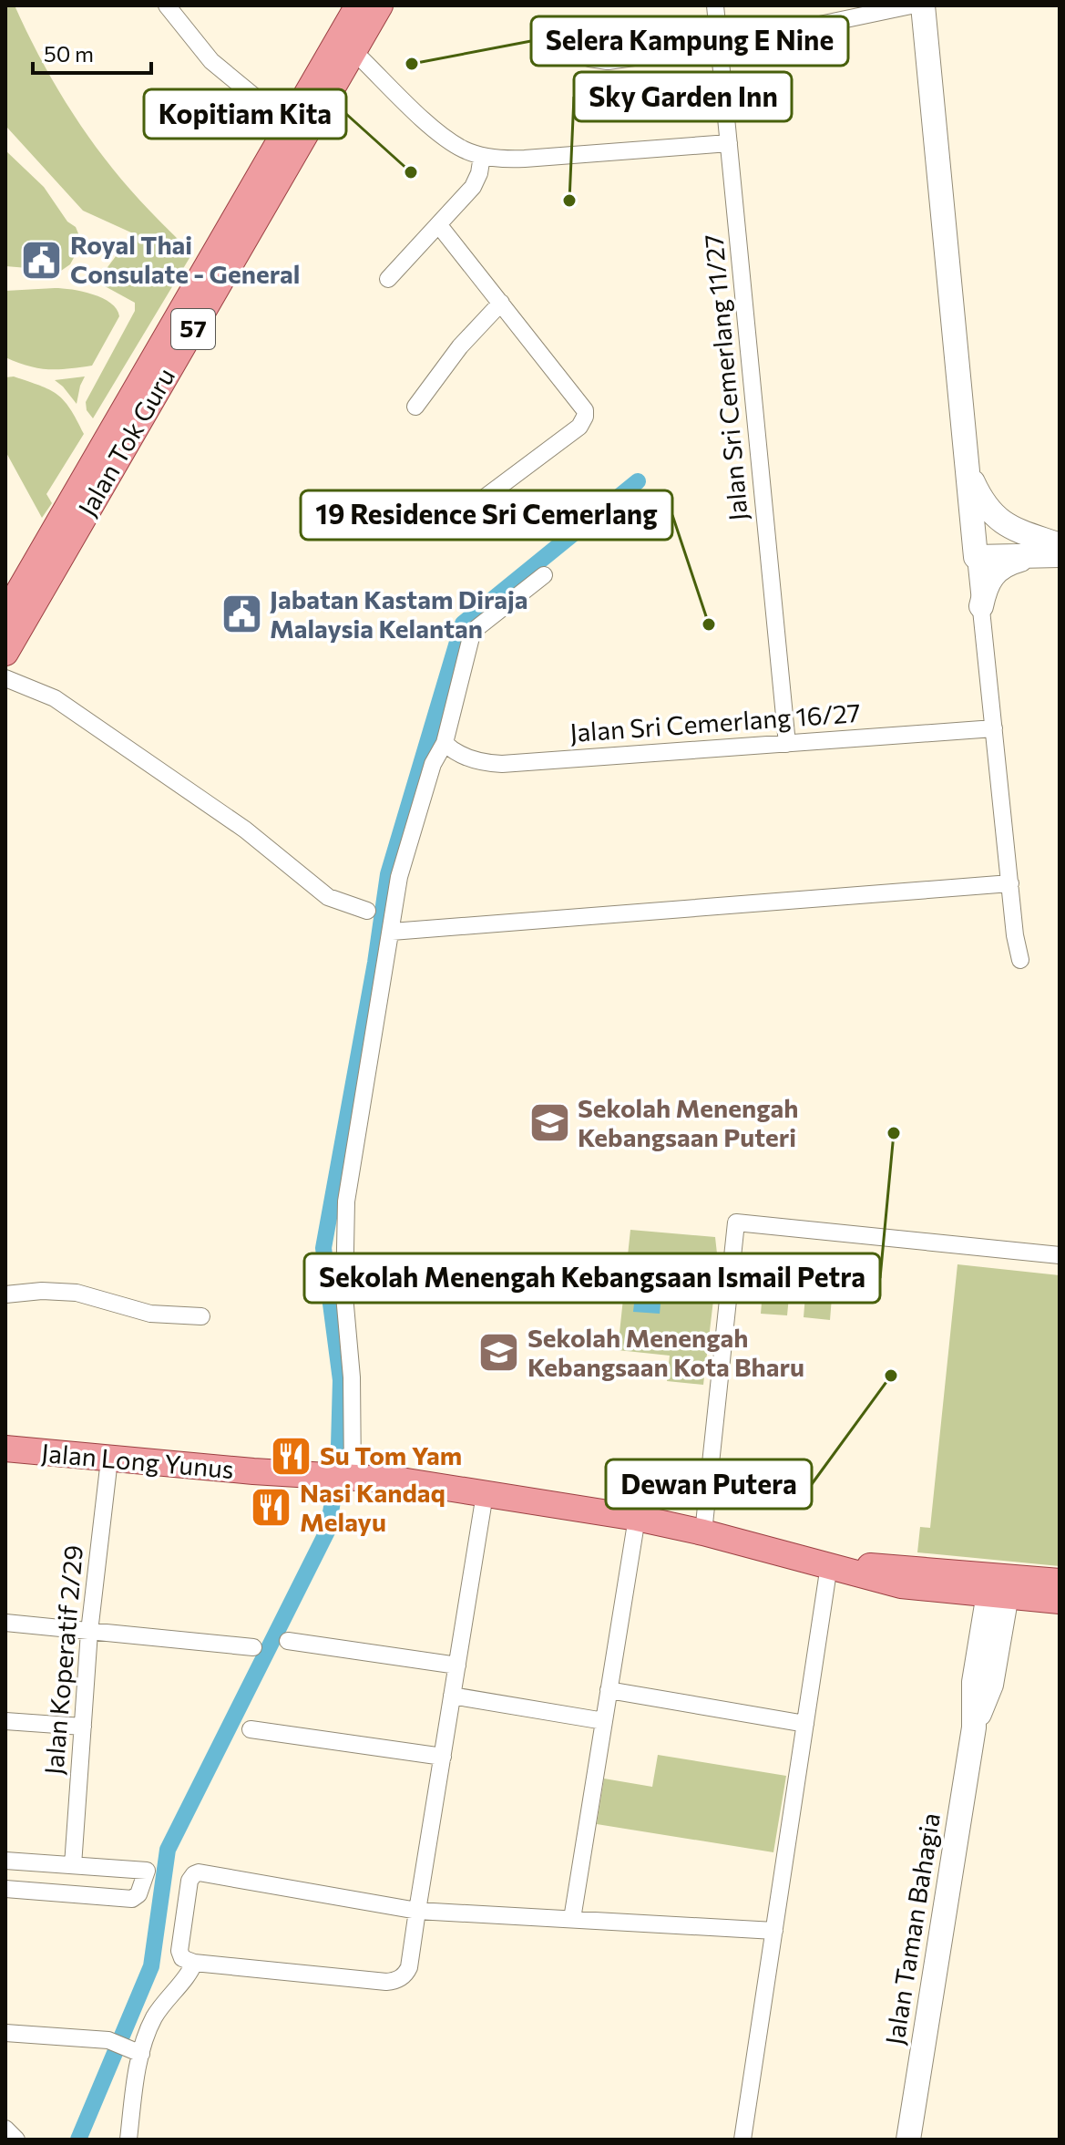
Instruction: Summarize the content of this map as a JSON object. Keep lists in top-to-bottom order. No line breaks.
{"streets":{"main road":["57","Jalan Tok Guru","Jalan Long Yunus"],"street":["Jalan Sri Cemerlang 11/27","Jalan Sri Cemerlang 16/27","Jalan Koperatif 2/29","Jalan Taman Bahagia"]},"crossings":[["Jalan Sri Cemerlang 11/27","Jalan Sri Cemerlang 16/27"],["Jalan Long Yunus","Jalan Koperatif 2/29"],["Jalan Long Yunus","Jalan Taman Bahagia"]],"places":{"other":["Selera Kampung E Nine","Kopitiam Kita","Sky Garden Inn","19 Residence Sri Cemerlang","Sekolah Menengah Kebangsaan Ismail Petra","Dewan Putera"],"public building":["Royal Thai Consulate - General","Jabatan Kastam Diraja Malaysia Kelantan"],"school or university":["Sekolah Menengah Kebangsaan Puteri","Sekolah Menengah Kebangsaan Kota Bharu"],"restaurant":["Su Tom Yam","Nasi Kandaq Melayu"]},"scale_bar":"50 m"}
